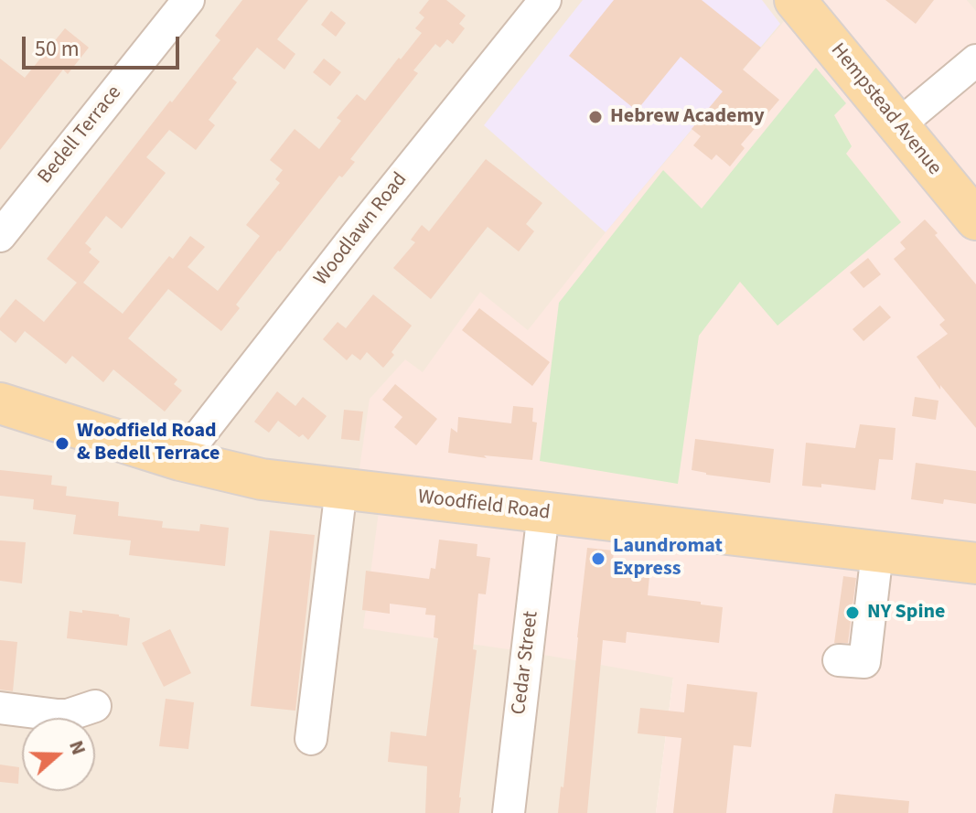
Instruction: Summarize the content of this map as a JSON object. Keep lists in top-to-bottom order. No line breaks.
{"streets":{"main road":["Hempstead Avenue","Woodfield Road"],"street":["Bedell Terrace","Woodlawn Road","Cedar Street"]},"crossings":[["Woodlawn Road","Woodfield Road"],["Woodfield Road","Cedar Street"]],"places":["Hebrew Academy","Woodfield Road & Bedell Terrace","Laundromat Express","NY Spine"],"scale_bar":"50 m","north":"right"}
